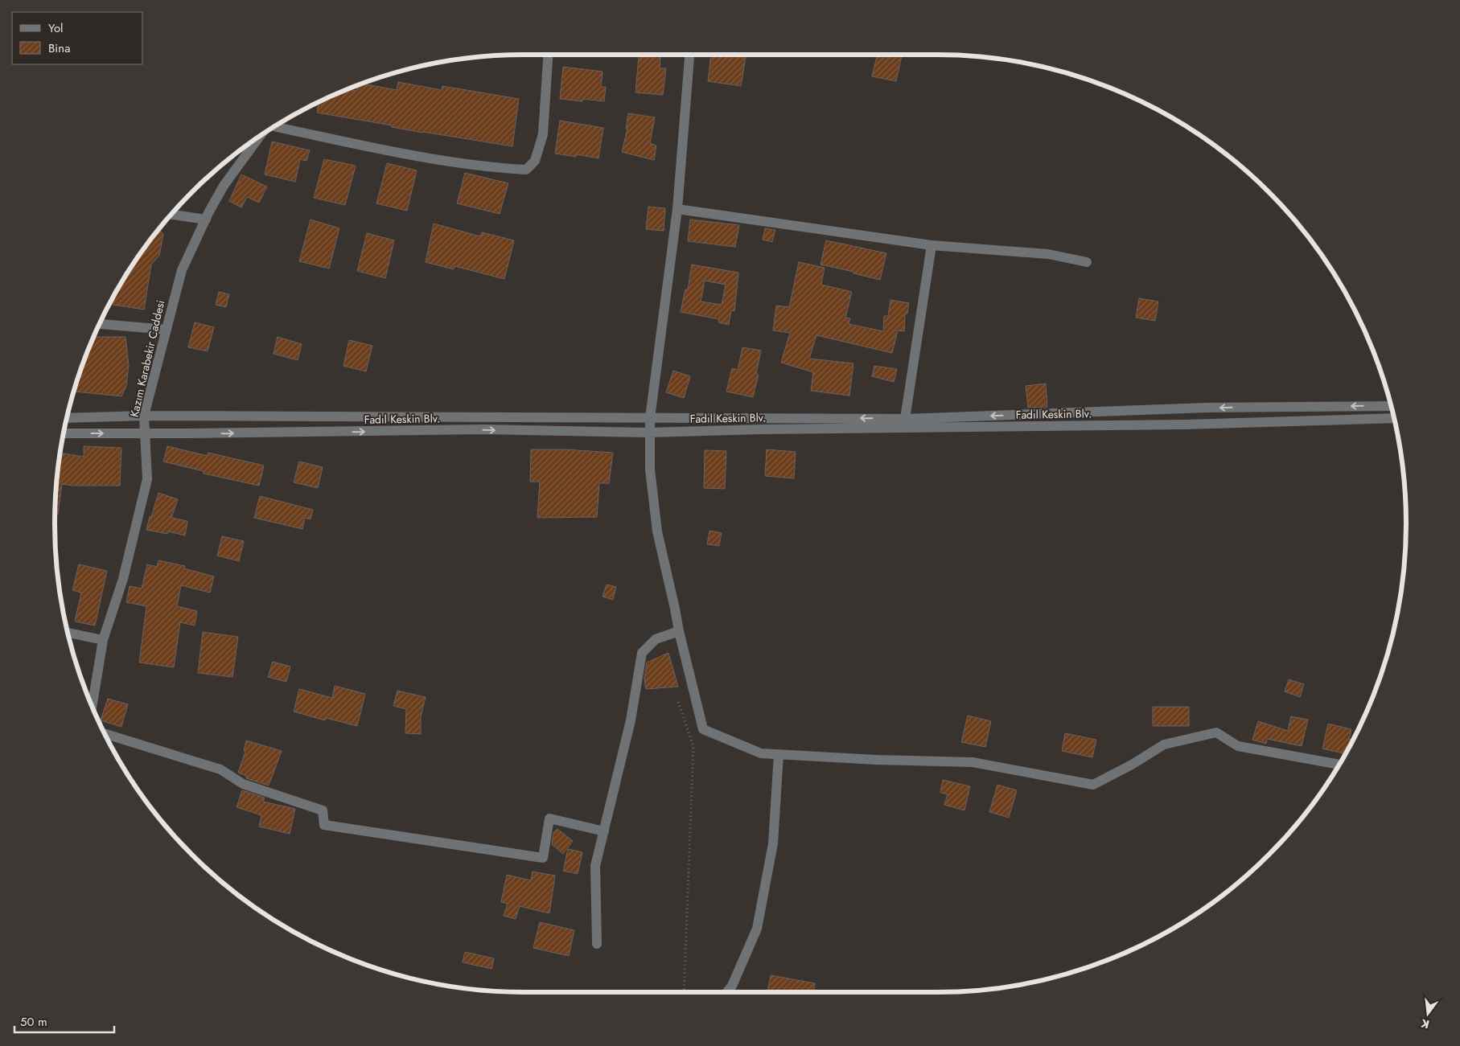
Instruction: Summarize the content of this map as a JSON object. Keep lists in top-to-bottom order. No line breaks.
{"streets":{"street":["Kazım Karabekir Caddesi","Fadıl Keskin Blv."]},"crossings":[["Kazım Karabekir Caddesi","Fadıl Keskin Blv."]],"legend":["Yol","Bina"],"scale_bar":"50 m","north":"bottom"}
